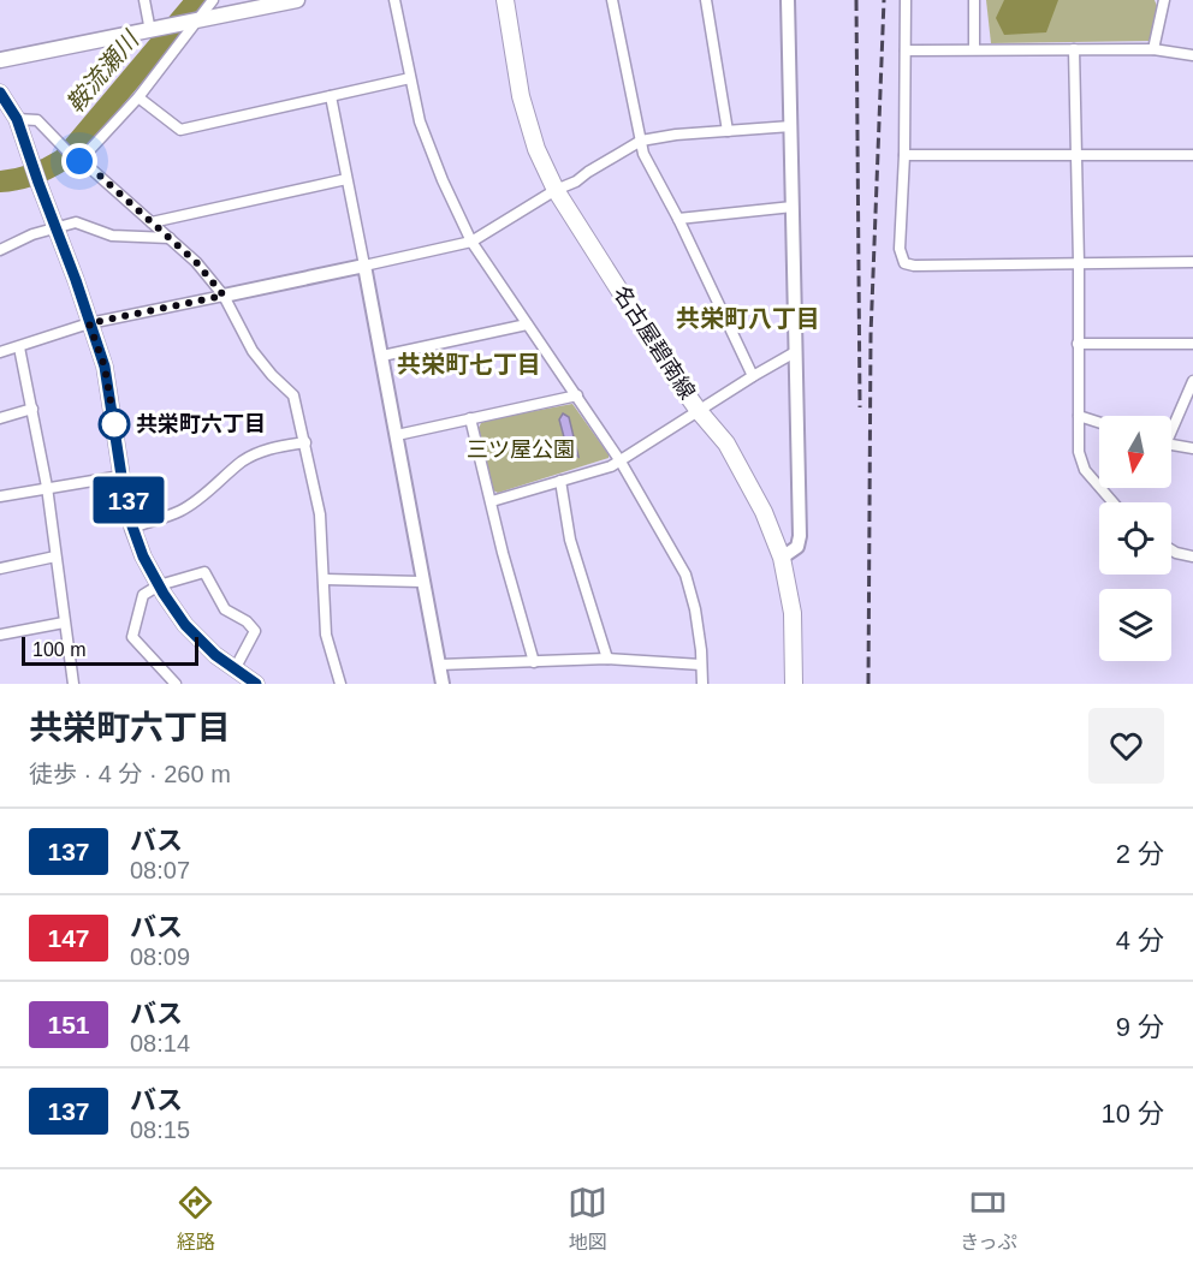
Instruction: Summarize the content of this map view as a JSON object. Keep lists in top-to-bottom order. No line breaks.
{"streets":{"main road":["名古屋碧南線"]},"districts":["共栄町八丁目","共栄町七丁目"],"water":["鞍流瀬川"],"parks":["三ツ屋公園"],"places":["共栄町六丁目"],"lines":["bus line 137"],"scale_bar":"100 m","north":"bottom","page":{"on_map":"137","scale":"100 m","heading":["共栄町六丁目","徒歩 · 4 分 · 260 m"],"list":[{"mark":"137","name":"バス","note":"08:07","value":"2 分"},{"mark":"147","name":"バス","note":"08:09","value":"4 分"},{"mark":"151","name":"バス","note":"08:14","value":"9 分"},{"mark":"137","name":"バス","note":"08:15","value":"10 分"}],"tabs":["経路","地図","きっぷ"]}}
